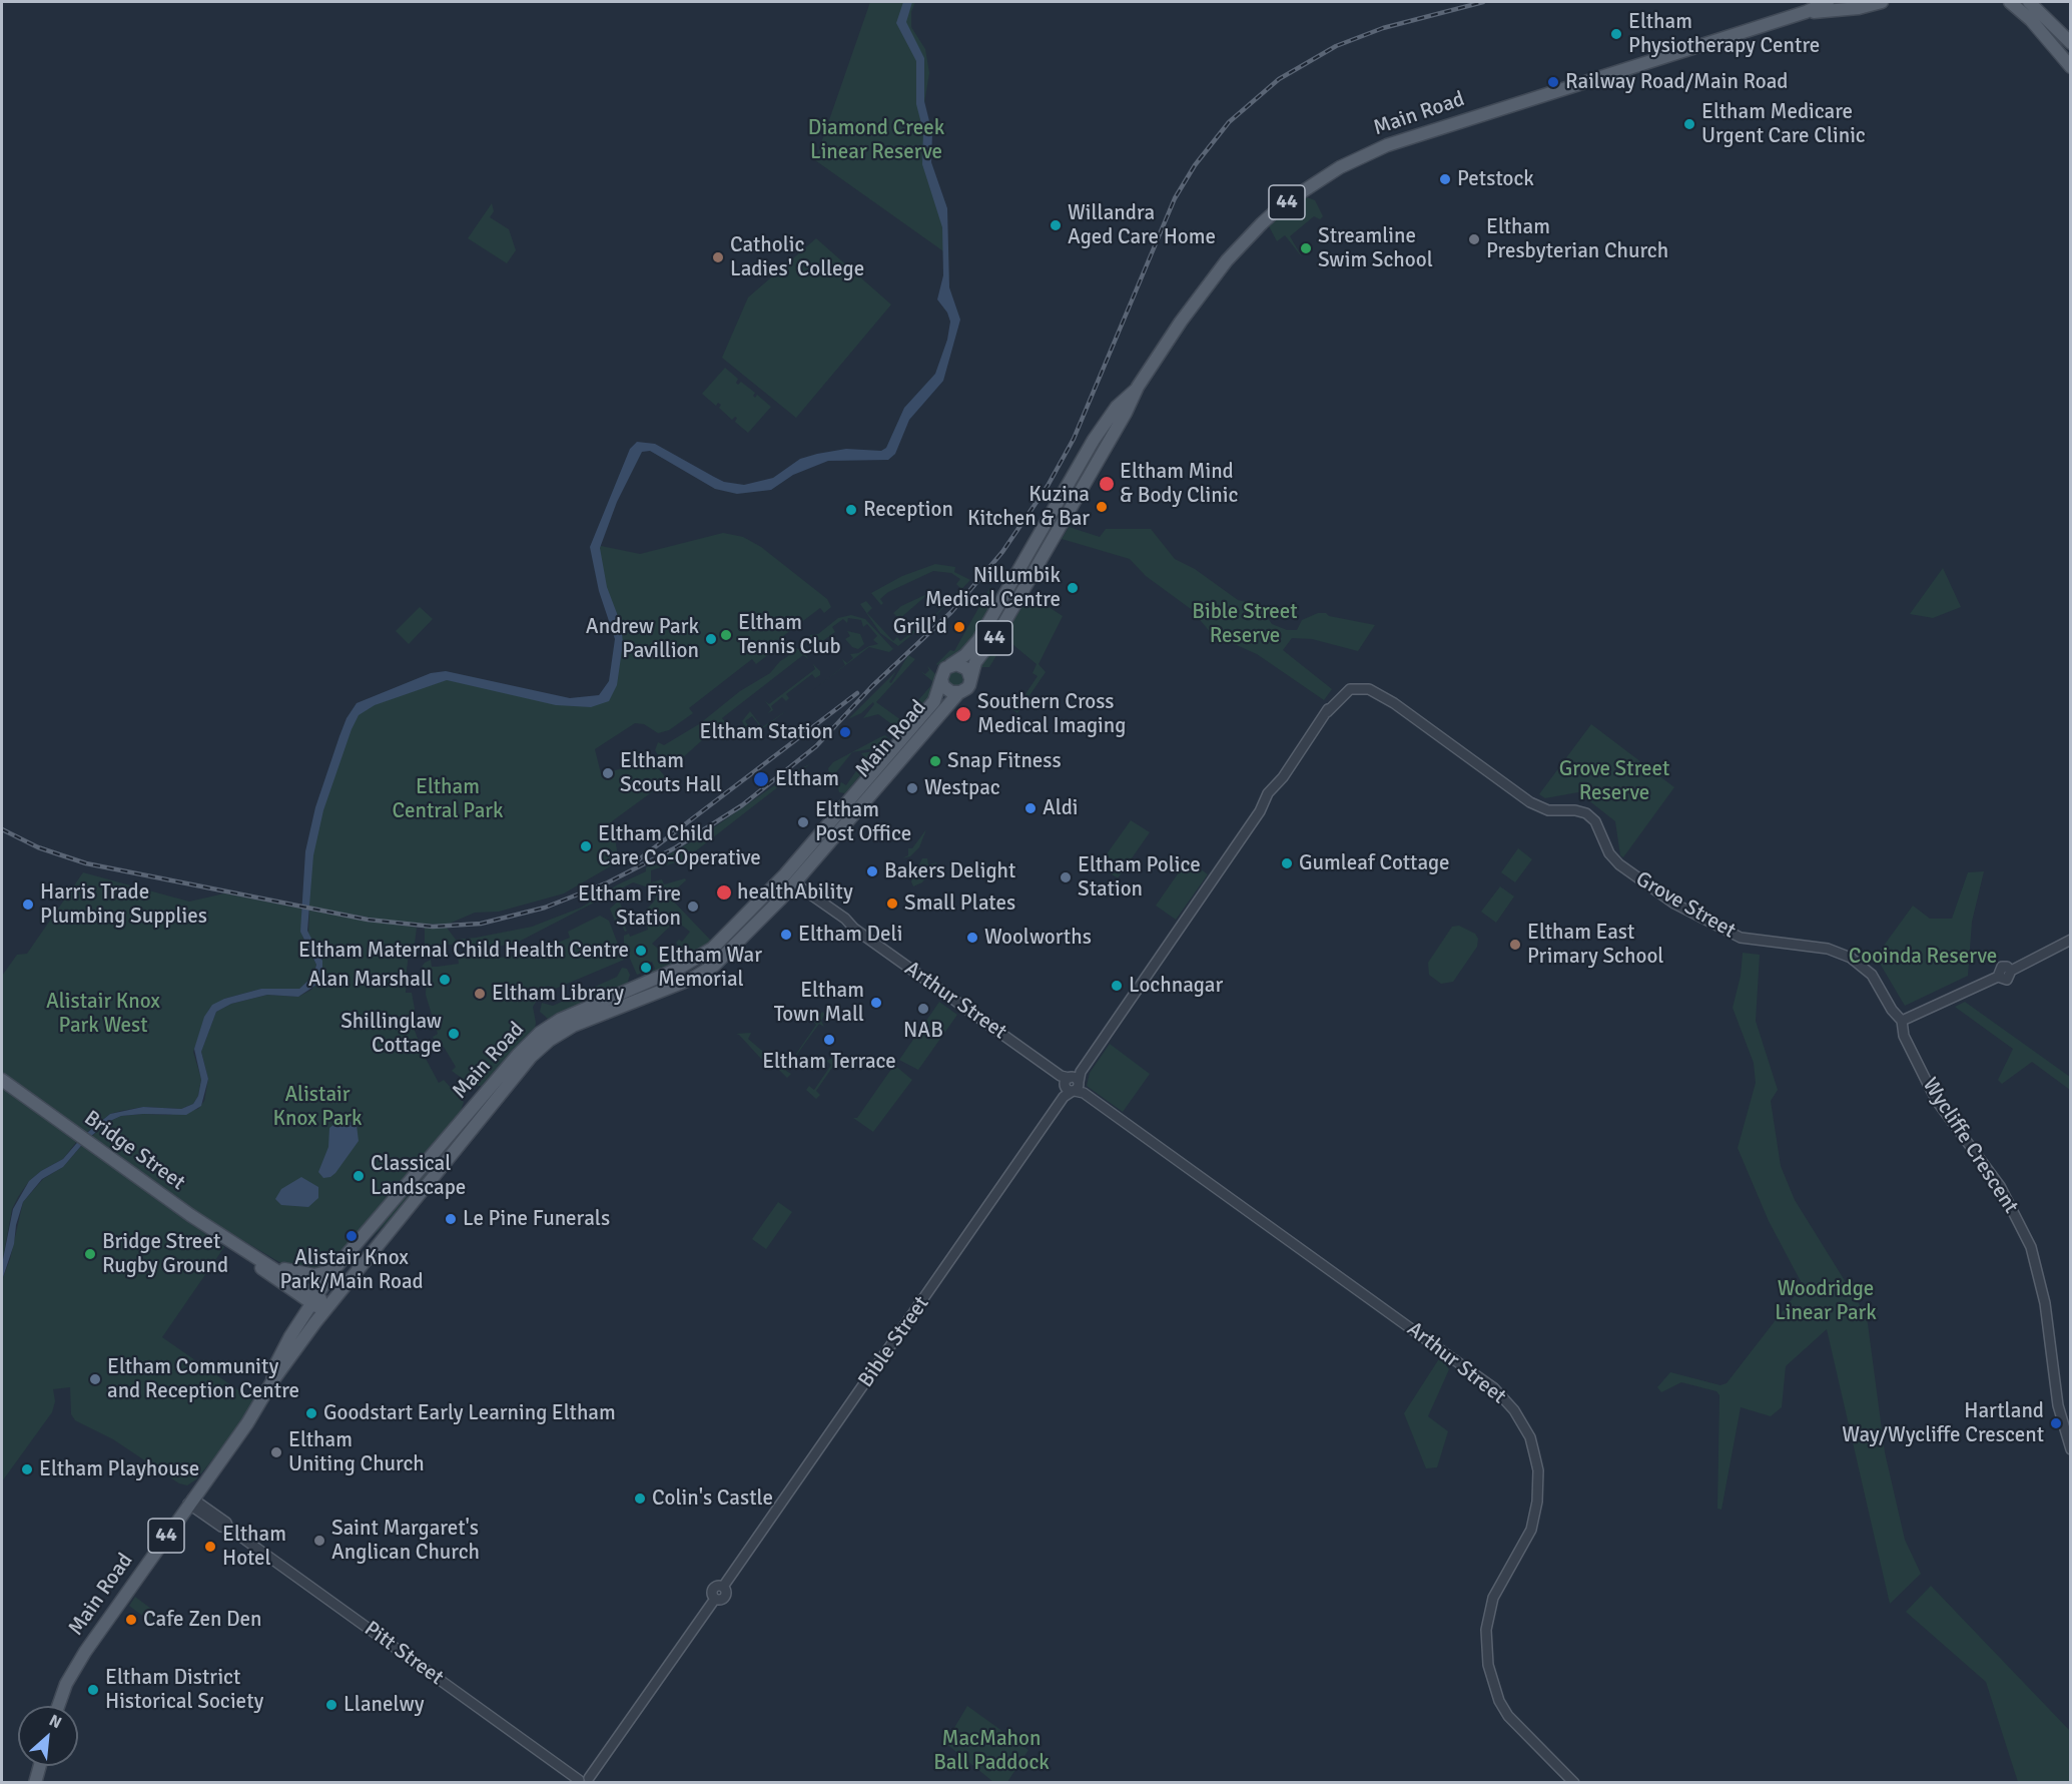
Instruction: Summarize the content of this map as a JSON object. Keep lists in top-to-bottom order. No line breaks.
{"streets":{"main road":["Main Road","44","Bridge Street"],"street":["Grove Street","Arthur Street","Wycliffe Crescent","Bible Street","Pitt Street"]},"crossings":[["Main Road","44"],["Main Road","Arthur Street"],["Main Road","Bridge Street"],["Main Road","Pitt Street"],["Grove Street","Wycliffe Crescent"],["Grove Street","Bible Street"],["Arthur Street","Bible Street"]],"parks":["Diamond Creek Linear Reserve","Bible Street Reserve","Grove Street Reserve","Eltham Central Park","Cooinda Reserve","Alistair Knox Park West","Alistair Knox Park","Woodridge Linear Park","MacMahon Ball Paddock"],"places":["Eltham Physiotherapy Centre","Railway Road/Main Road","Eltham Medicare Urgent Care Clinic","Petstock","Willandra Aged Care Home","Eltham Presbyterian Church","Streamline Swim School","Catholic Ladies' College","Eltham Mind & Body Clinic","Kuzina Kitchen & Bar","Reception","Nillumbik Medical Centre","Grill'd","Eltham Tennis Club","Andrew Park Pavillion","Southern Cross Medical Imaging","Eltham Station","Snap Fitness","Eltham Scouts Hall","Eltham","Westpac","Aldi","Eltham Post Office","Eltham Child Care Co-Operative","Gumleaf Cottage","Bakers Delight","Eltham Police Station","healthAbility","Small Plates","Harris Trade Plumbing Supplies","Eltham Fire Station","Eltham Deli","Woolworths","Eltham East Primary School","Eltham Maternal Child Health Centre","Eltham War Memorial","Alan Marshall","Lochnagar","Eltham Library","Eltham Town Mall","NAB","Shillinglaw Cottage","Eltham Terrace","Classical Landscape","Le Pine Funerals","Alistair Knox Park/Main Road","Bridge Street Rugby Ground","Eltham Community and Reception Centre","Goodstart Early Learning Eltham","Hartland Way/Wycliffe Crescent","Eltham Uniting Church","Eltham Playhouse","Colin's Castle","Saint Margaret's Anglican Church","Eltham Hotel","Cafe Zen Den","Eltham District Historical Society","Llanelwy"],"north":"top right"}
